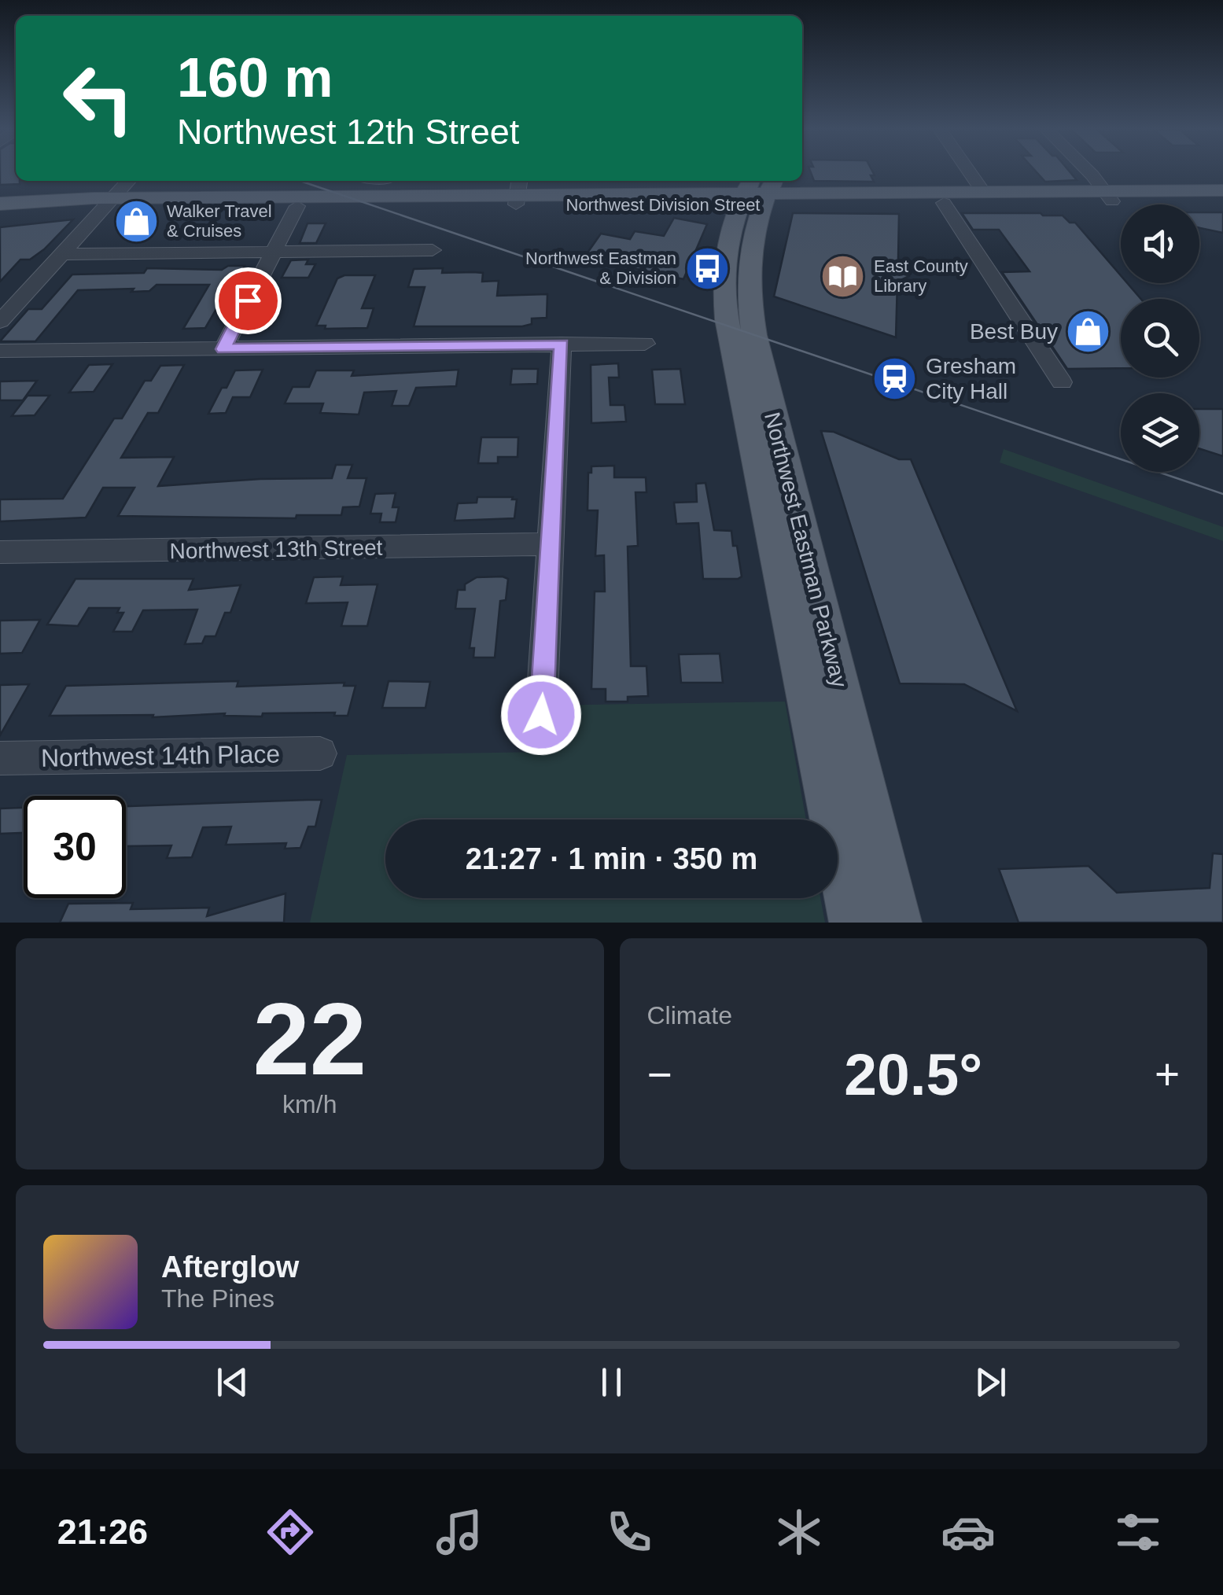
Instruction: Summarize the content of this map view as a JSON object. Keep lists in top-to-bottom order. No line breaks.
{"streets":{"main road":["Northwest Division Street","Northwest Eastman Parkway"],"street":["Northwest 13th Street","Northwest 14th Place"]},"crossings":[["Northwest Division Street","Northwest Eastman Parkway"]],"places":{"shop":["Walker Travel & Cruises","Best Buy"],"bus stop":["Northwest Eastman & Division"],"library":["East County Library"],"station":["Gresham City Hall"]},"page":{"turn":["160 m","Northwest 12th Street"],"limit":"30","trip":"21:27 · 1 min · 350 m","tile":[["22","km/h"],"Climate"],"heat":["−","20.5°","+"],"song":["Afterglow","The Pines"],"tabs":"21:26"}}
